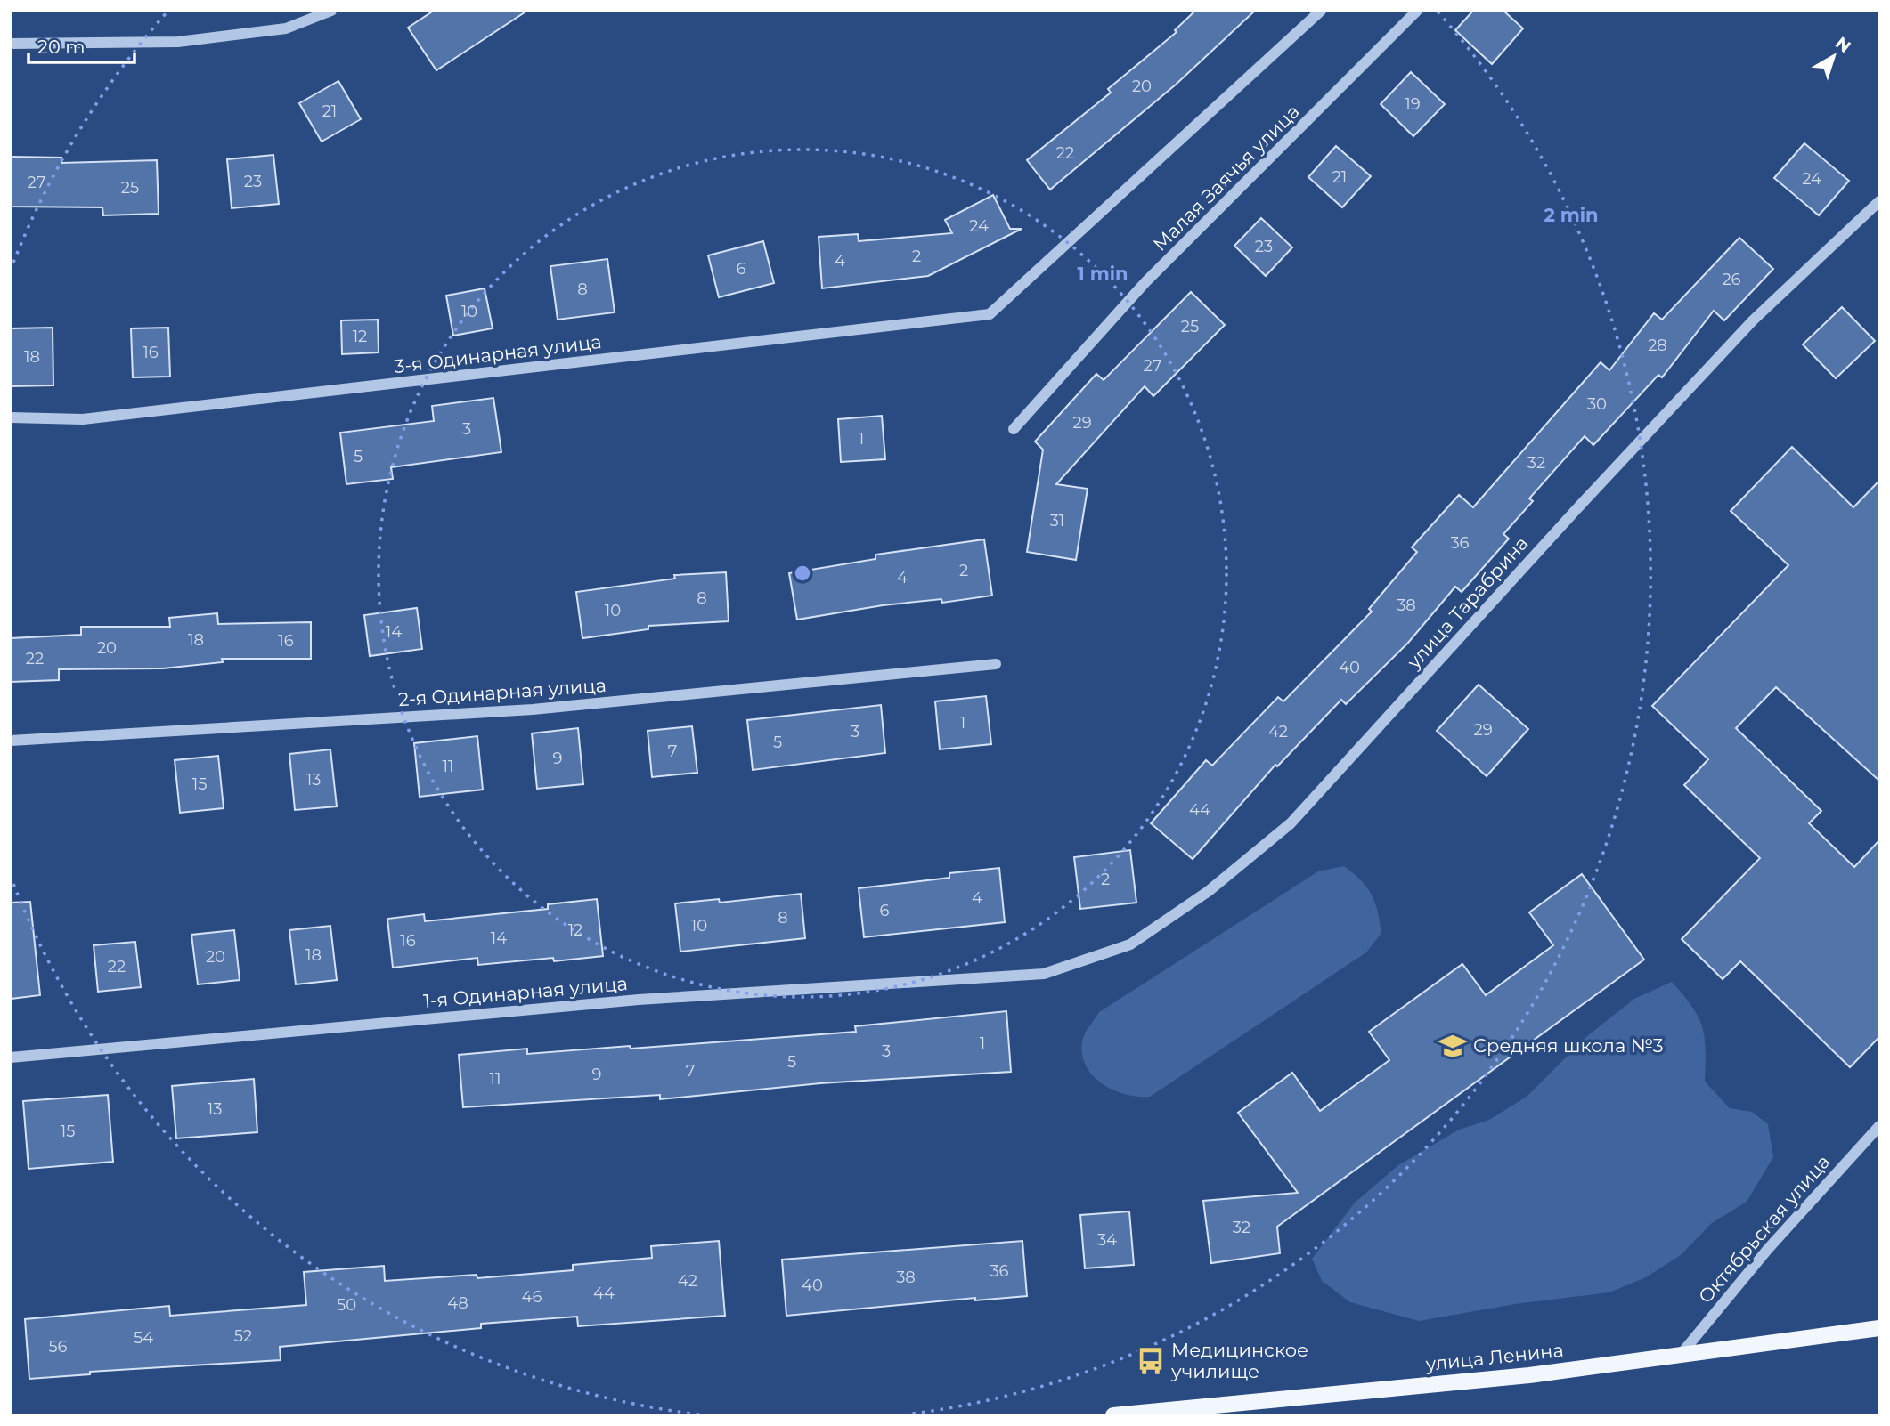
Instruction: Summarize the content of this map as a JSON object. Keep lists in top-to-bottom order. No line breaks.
{"streets":{"main road":["улица Ленина"],"street":["Малая Заячья улица","3-я Одинарная улица","улица Тарабрина","2-я Одинарная улица","1-я Одинарная улица","Октябрьская улица"]},"crossings":[["улица Тарабрина","1-я Одинарная улица"],["Октябрьская улица","улица Ленина"]],"places":{"school or university":["Средняя школа №3"],"bus stop":["Медицинское училище"]},"house_numbers":["20","19","21","22","21","24","23","27","25","24","23","2","4","6","26","8","10","25","12","28","16","18","27","30","29","3","1","5","32","31","36","2","4","8","38","10","14","18","16","20","22","40","1","29","3","42","5","7","9","11","13","15","44","2","4","6","8","10","12","14","16","18","20","22","1","3","5","7","9","11","13","15","32","34","36","38","42","40","44","46","48","50","52","54","56"],"scale_bar":"20 m","north":"top right","rings":["2 min","1 min"]}
